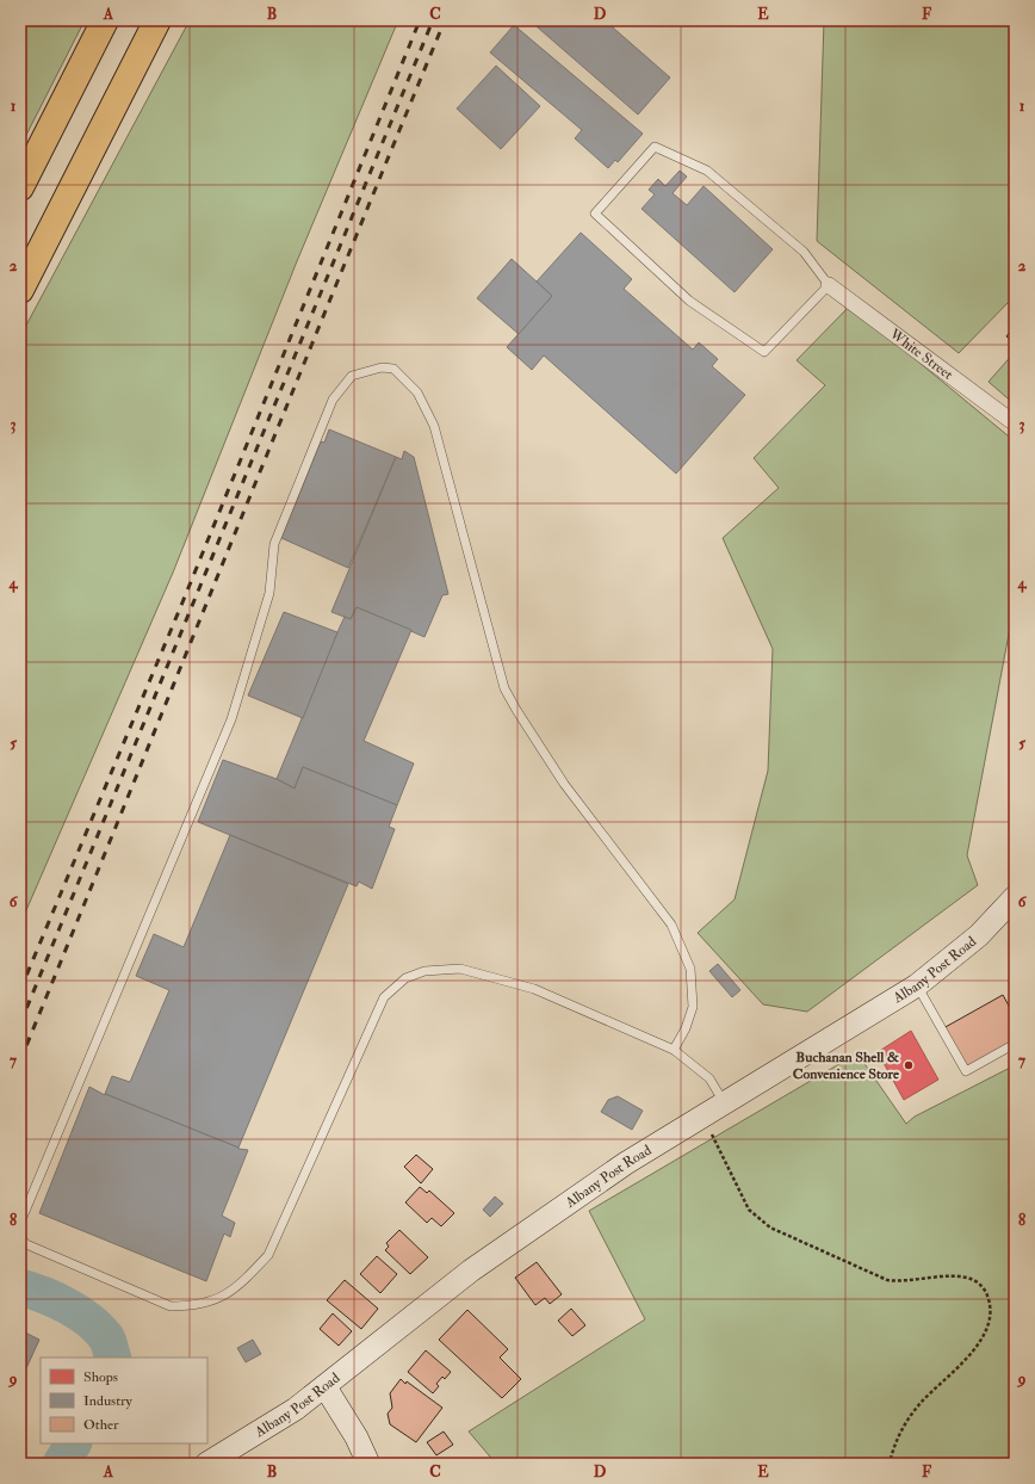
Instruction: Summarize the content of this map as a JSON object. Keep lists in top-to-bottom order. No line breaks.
{"streets":{"main road":["Albany Post Road"],"street":["White Street"]},"places":["Buchanan Shell & Convenience Store"],"legend":["Shops","Industry","Other"],"grid":{"columns":["A","B","C","D","E","F"],"rows":["1","2","3","4","5","6","7","8","9"]}}
